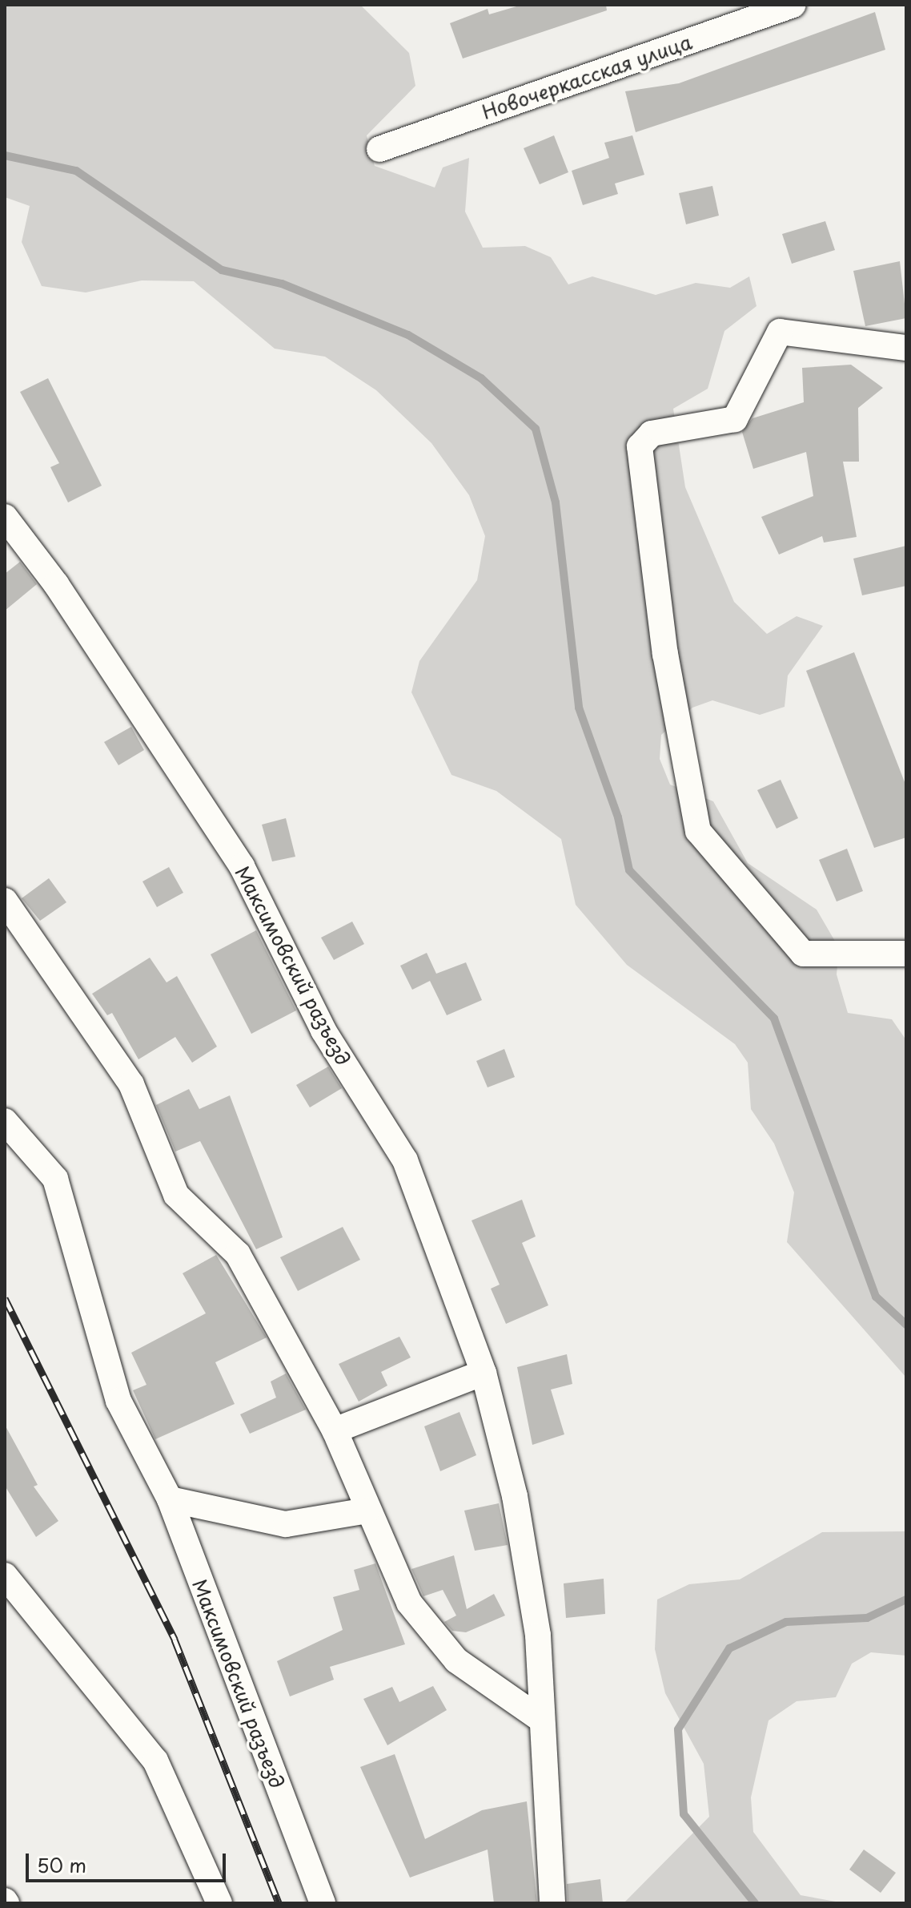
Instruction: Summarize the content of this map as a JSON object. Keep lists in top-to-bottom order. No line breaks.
{"streets":{"street":["Новочеркасская улица","Максимовский разъезд"]},"scale_bar":"50 m"}
